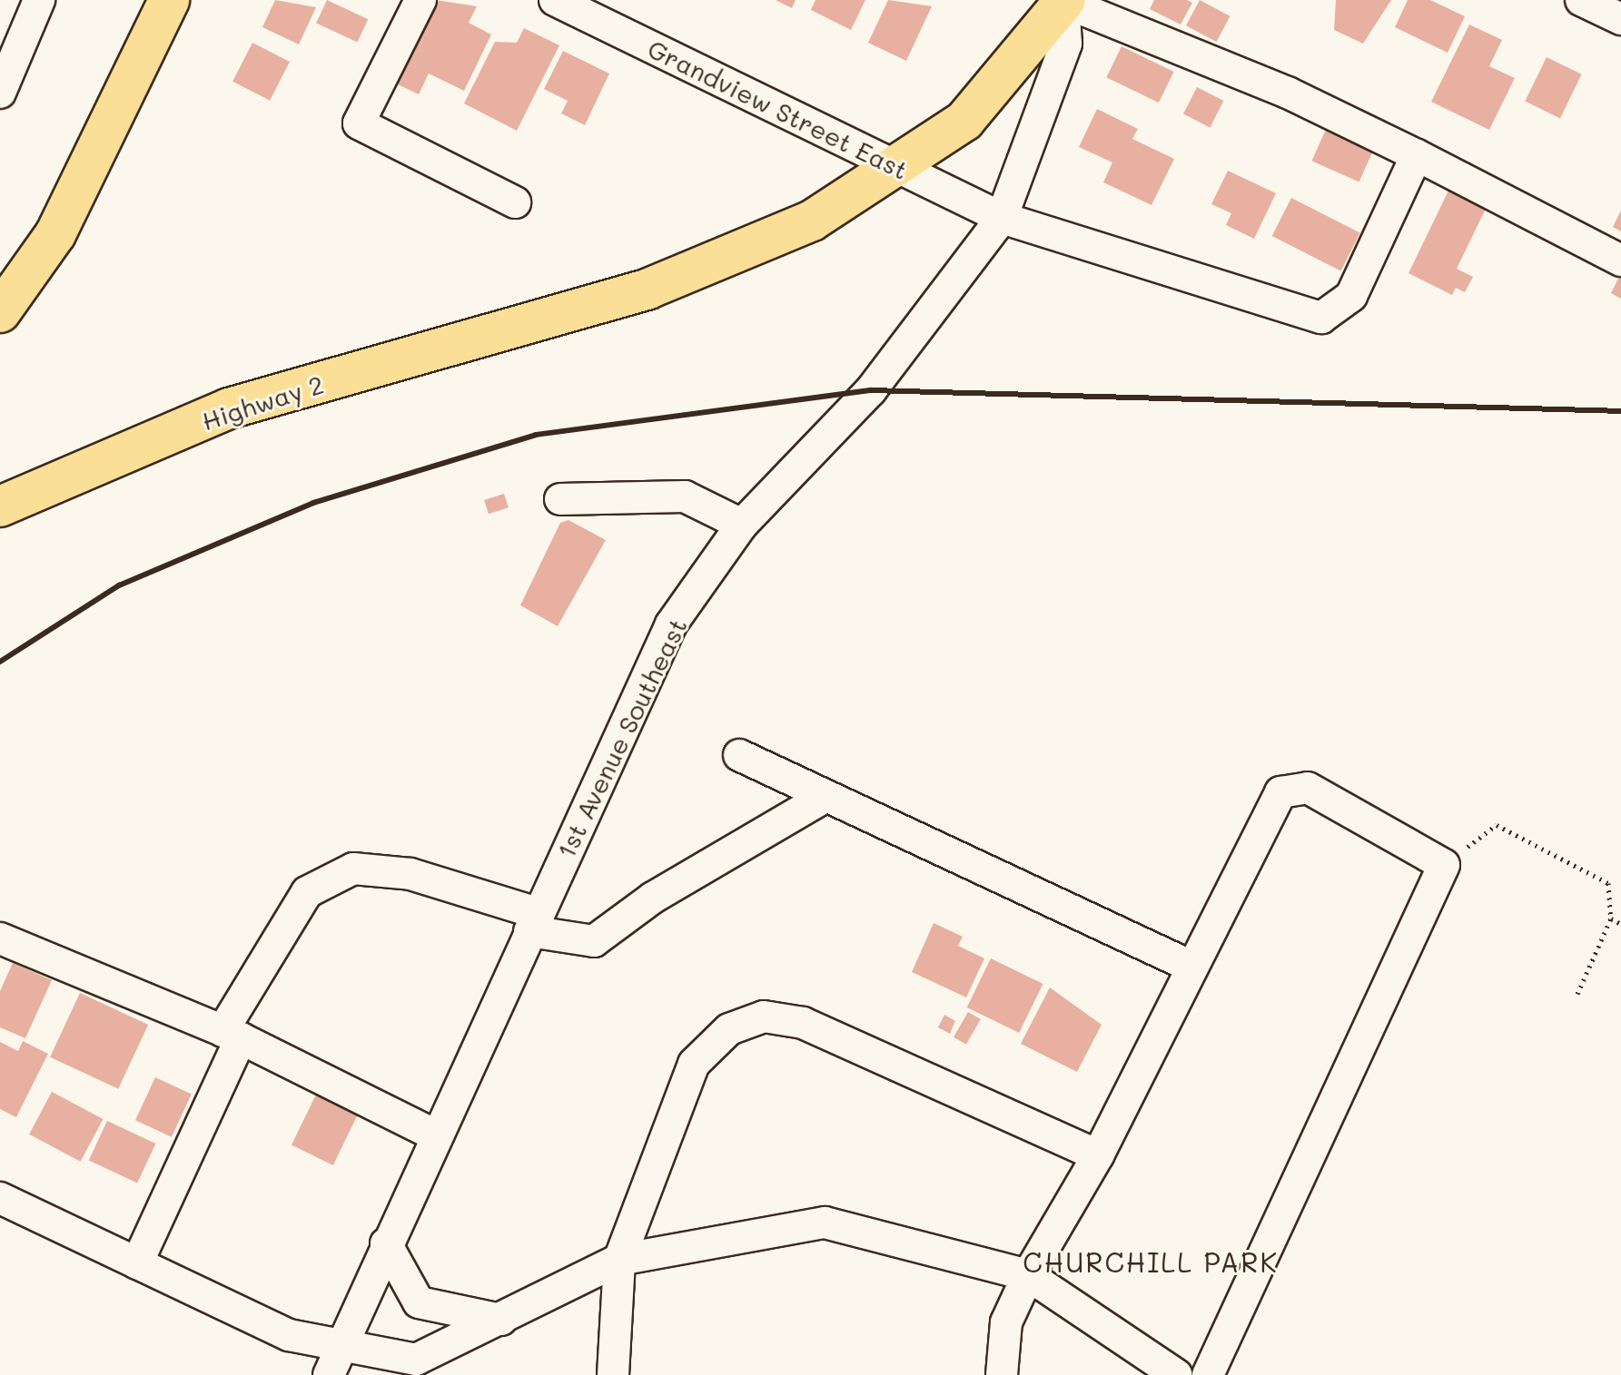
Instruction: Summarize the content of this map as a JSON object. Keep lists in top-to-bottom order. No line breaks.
{"streets":{"main road":["Highway 2"],"street":["Grandview Street East","1st Avenue Southeast"]},"crossings":[["Grandview Street East","Highway 2"],["Grandview Street East","1st Avenue Southeast"]],"districts":["CHURCHILL PARK"]}
